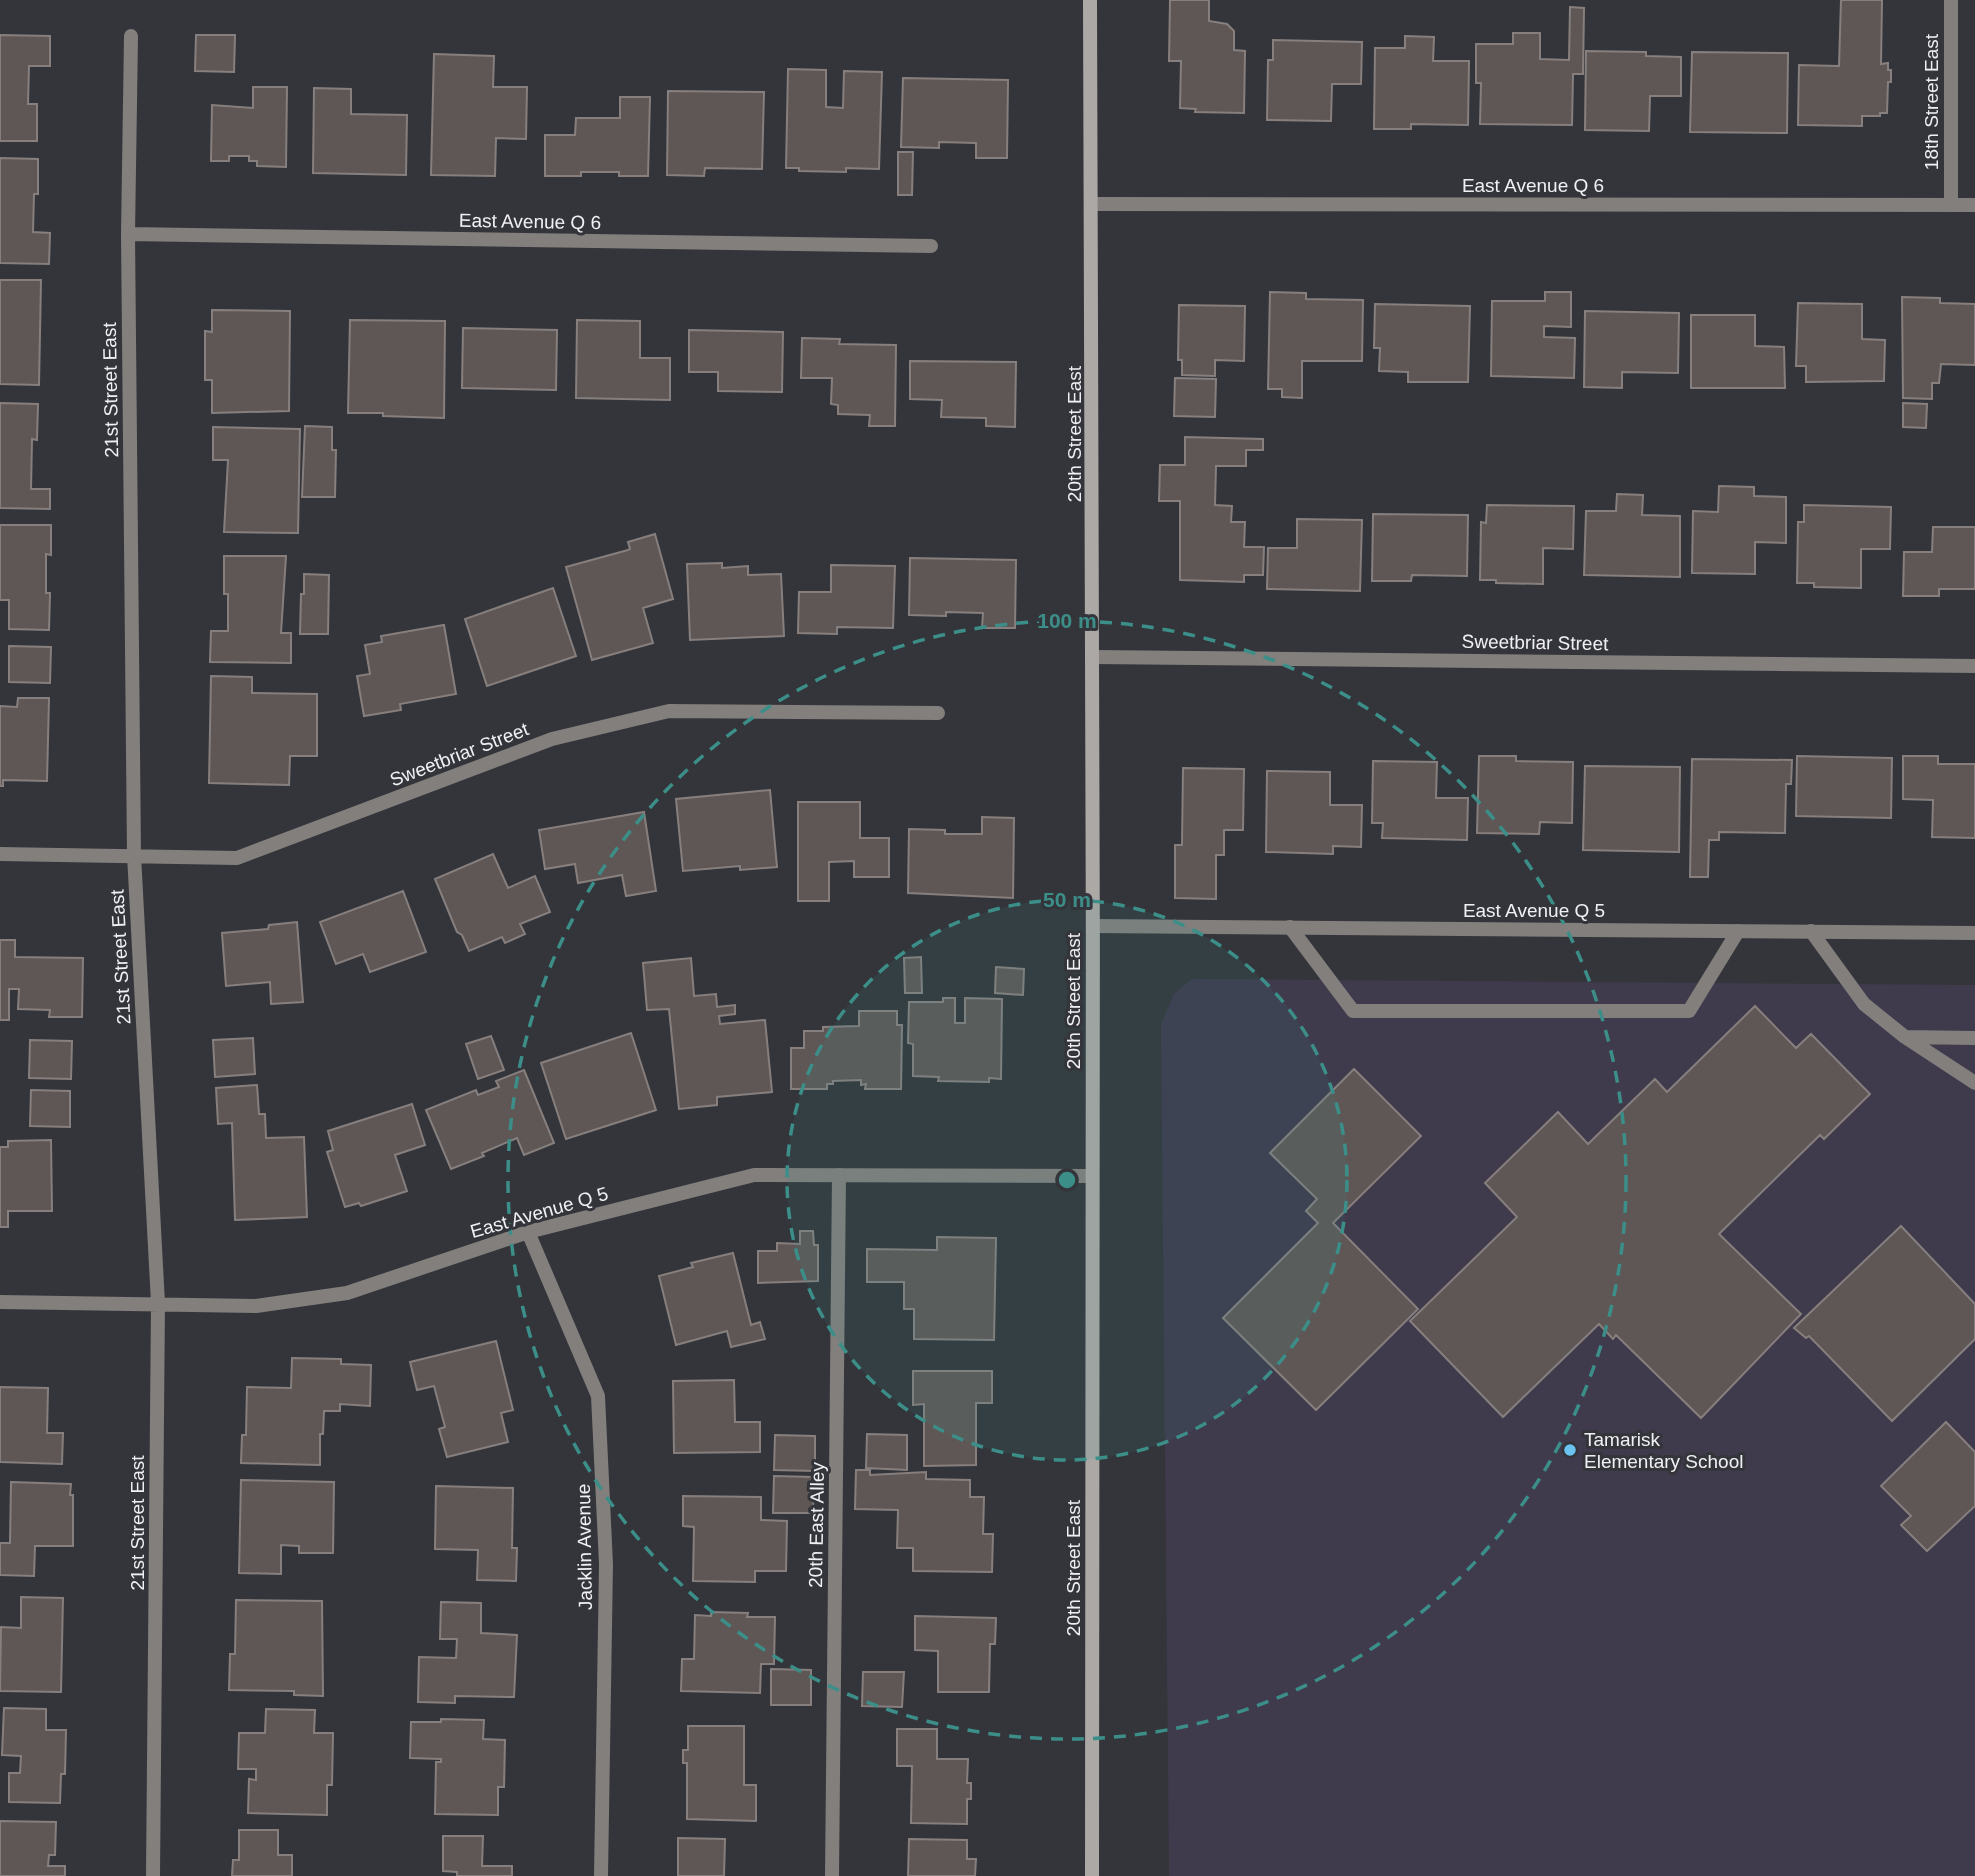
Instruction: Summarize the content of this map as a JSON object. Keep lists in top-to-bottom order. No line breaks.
{"streets":{"street":["18th Street East","East Avenue Q 6","21st Street East","20th Street East","Sweetbriar Street","East Avenue Q 5","20th East Alley","Jacklin Avenue"]},"crossings":[["18th Street East","East Avenue Q 6"],["East Avenue Q 6","21st Street East"],["East Avenue Q 6","20th Street East"],["21st Street East","Sweetbriar Street"],["21st Street East","East Avenue Q 5"],["20th Street East","Sweetbriar Street"],["20th Street East","East Avenue Q 5"],["East Avenue Q 5","20th East Alley"],["East Avenue Q 5","Jacklin Avenue"]],"places":["Tamarisk Elementary School"],"rings":["100 m","50 m"]}
